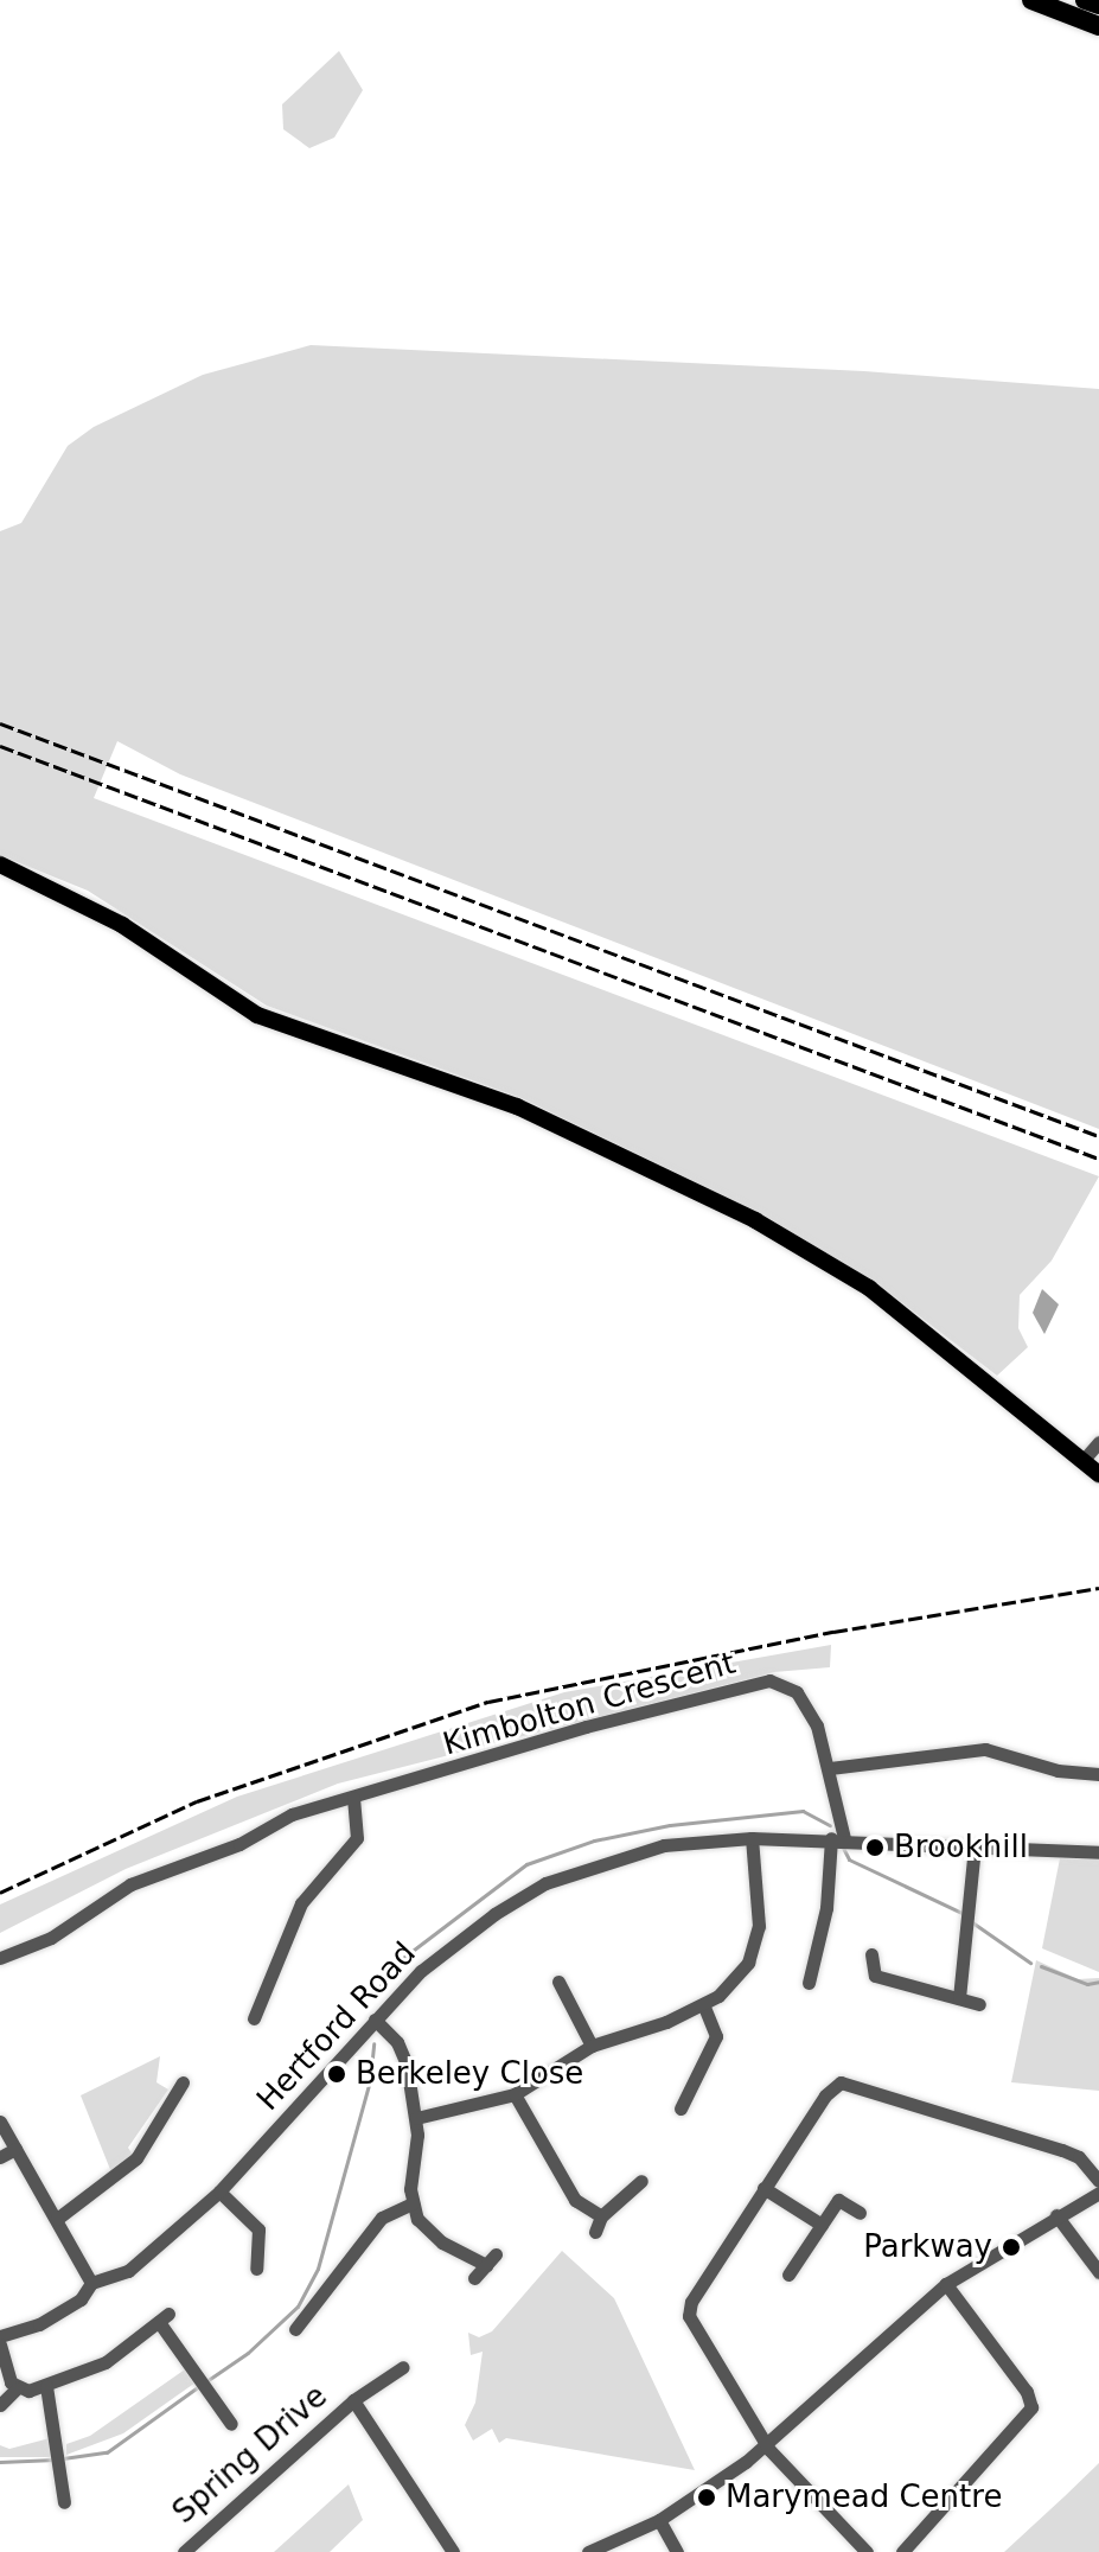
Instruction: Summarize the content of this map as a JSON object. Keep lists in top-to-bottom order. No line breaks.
{"streets":{"street":["Kimbolton Crescent","Hertford Road","Spring Drive"]},"crossings":[["Kimbolton Crescent","Hertford Road"]],"places":["Brookhill","Berkeley Close","Parkway","Marymead Centre"]}
